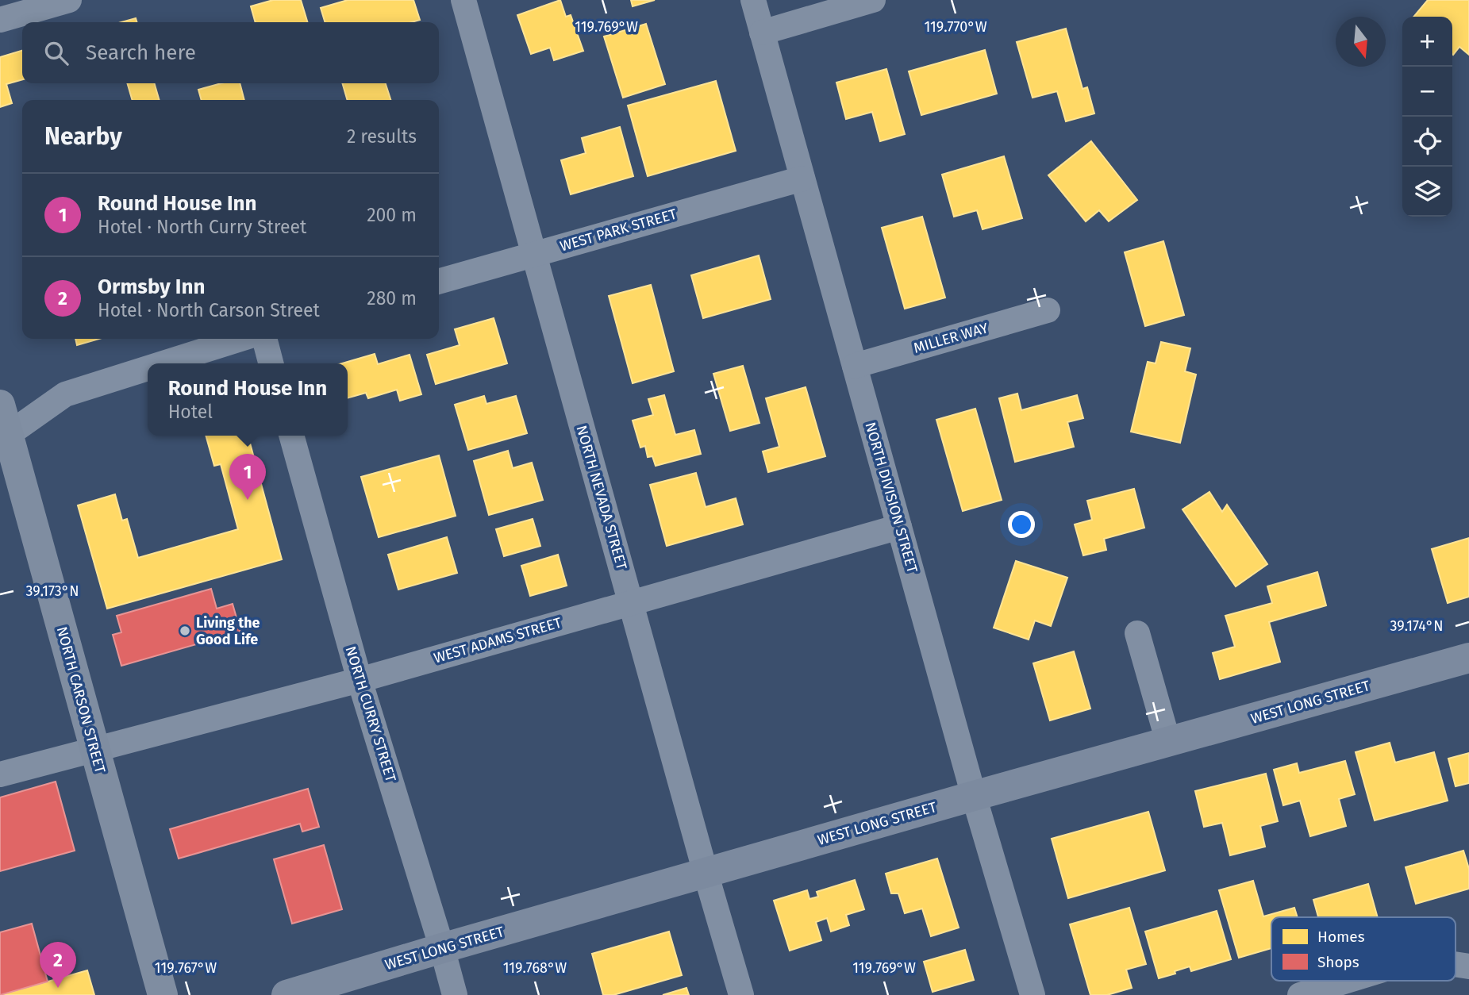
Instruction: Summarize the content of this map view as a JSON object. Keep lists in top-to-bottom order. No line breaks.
{"streets":{"main road":["NORTH CARSON STREET"],"street":["WEST PARK STREET","MILLER WAY","NORTH NEVADA STREET","NORTH DIVISION STREET","WEST ADAMS STREET","WEST LONG STREET","NORTH CURRY STREET"]},"crossings":[["WEST PARK STREET","NORTH NEVADA STREET"],["WEST PARK STREET","NORTH DIVISION STREET"],["MILLER WAY","NORTH DIVISION STREET"],["NORTH NEVADA STREET","WEST ADAMS STREET"],["NORTH NEVADA STREET","WEST LONG STREET"],["NORTH DIVISION STREET","WEST ADAMS STREET"],["NORTH DIVISION STREET","WEST LONG STREET"],["WEST ADAMS STREET","NORTH CARSON STREET"],["WEST ADAMS STREET","NORTH CURRY STREET"],["WEST LONG STREET","NORTH CURRY STREET"]],"places":["Living the Good Life"],"legend":["Homes","Shops"],"north":"bottom","page":{"map_buttons":["+","−"],"search":"Search here","heading":["Nearby","2 results"],"list":[{"mark":"1","name":"Round House Inn","note":"Hotel · North Curry Street","value":"200 m"},{"mark":"2","name":"Ormsby Inn","note":"Hotel · North Carson Street","value":"280 m"}],"popup":["Round House Inn","Hotel"],"pins":["1","2"]},"coordinates":["119.769°W","119.770°W","39.173°N","39.174°N","119.767°W","119.768°W"]}
